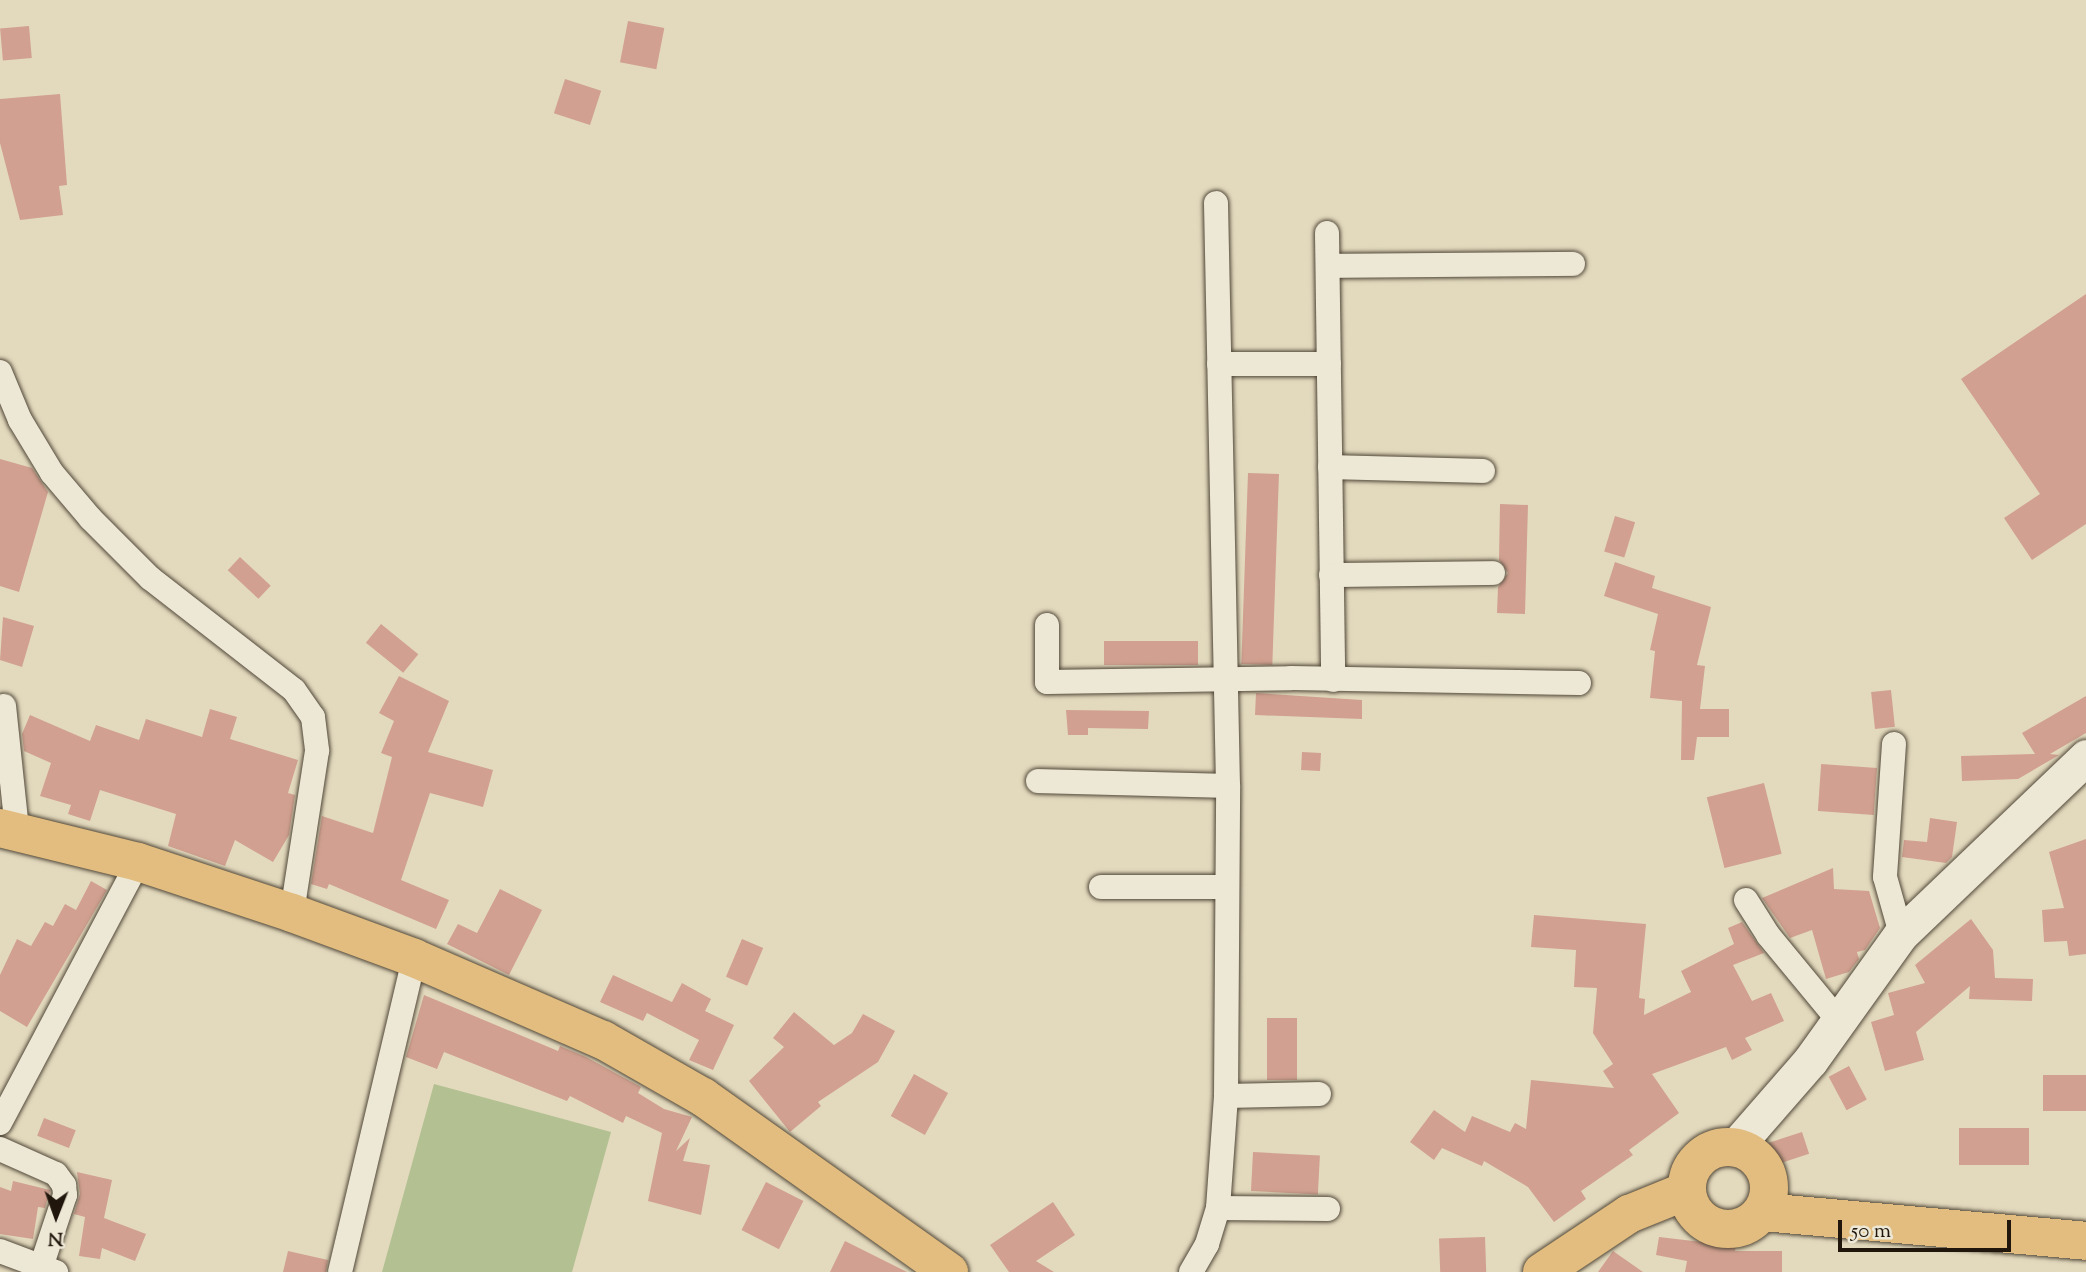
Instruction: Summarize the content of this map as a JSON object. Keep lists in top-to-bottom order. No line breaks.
{"scale_bar":"50 m","north":"bottom"}
